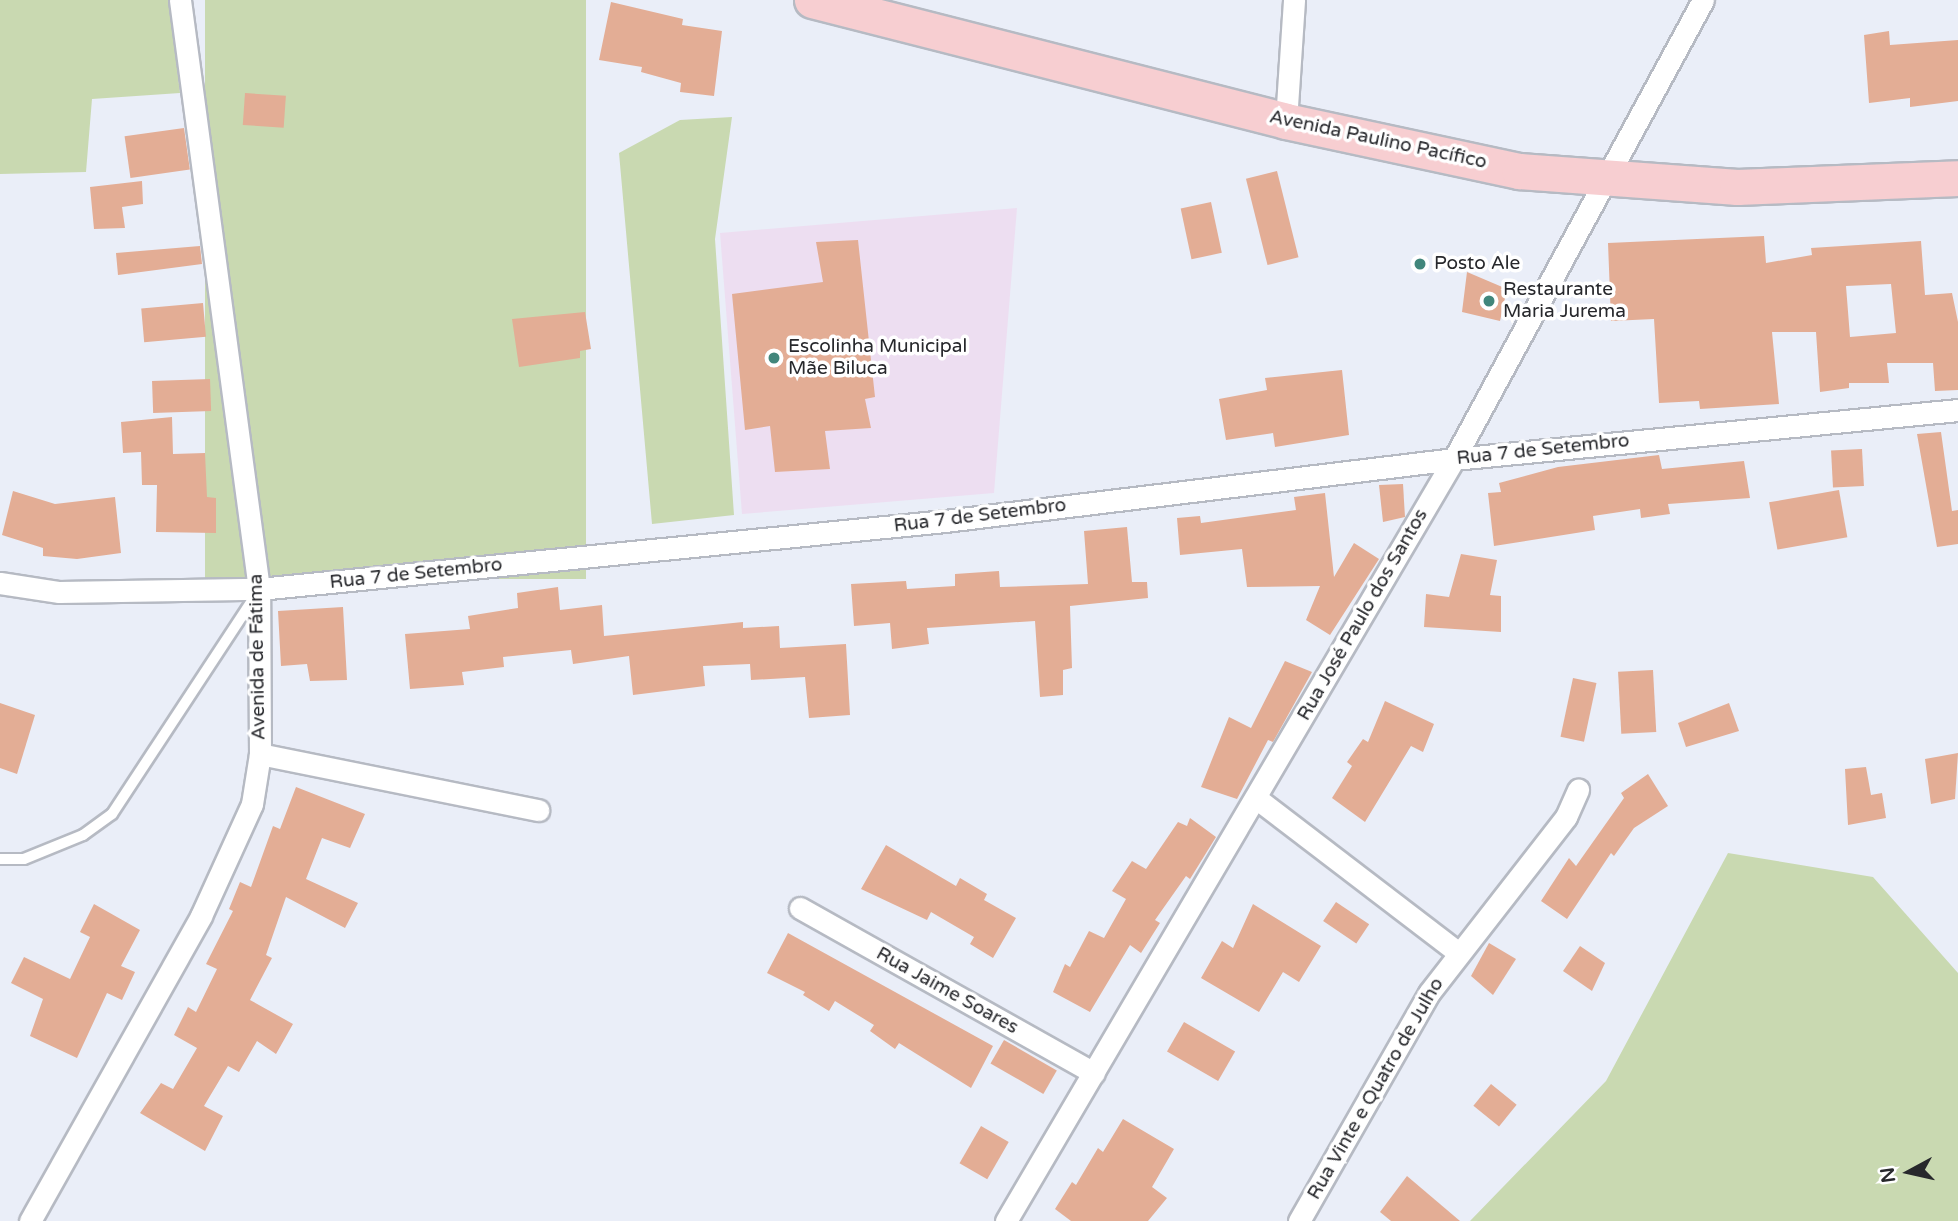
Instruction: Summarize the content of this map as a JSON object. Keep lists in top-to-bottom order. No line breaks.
{"streets":{"main road":["Avenida Paulino Pacífico"],"street":["Rua 7 de Setembro","Rua José Paulo dos Santos","Avenida de Fátima","Rua Jaime Soares","Rua Vinte e Quatro de Julho"]},"crossings":[["Avenida Paulino Pacífico","Rua José Paulo dos Santos"],["Rua 7 de Setembro","Rua José Paulo dos Santos"],["Rua 7 de Setembro","Avenida de Fátima"],["Rua José Paulo dos Santos","Rua Jaime Soares"]],"places":["Posto Ale","Restaurante Maria Jurema","Escolinha Municipal Mãe Biluca"],"north":"left"}
